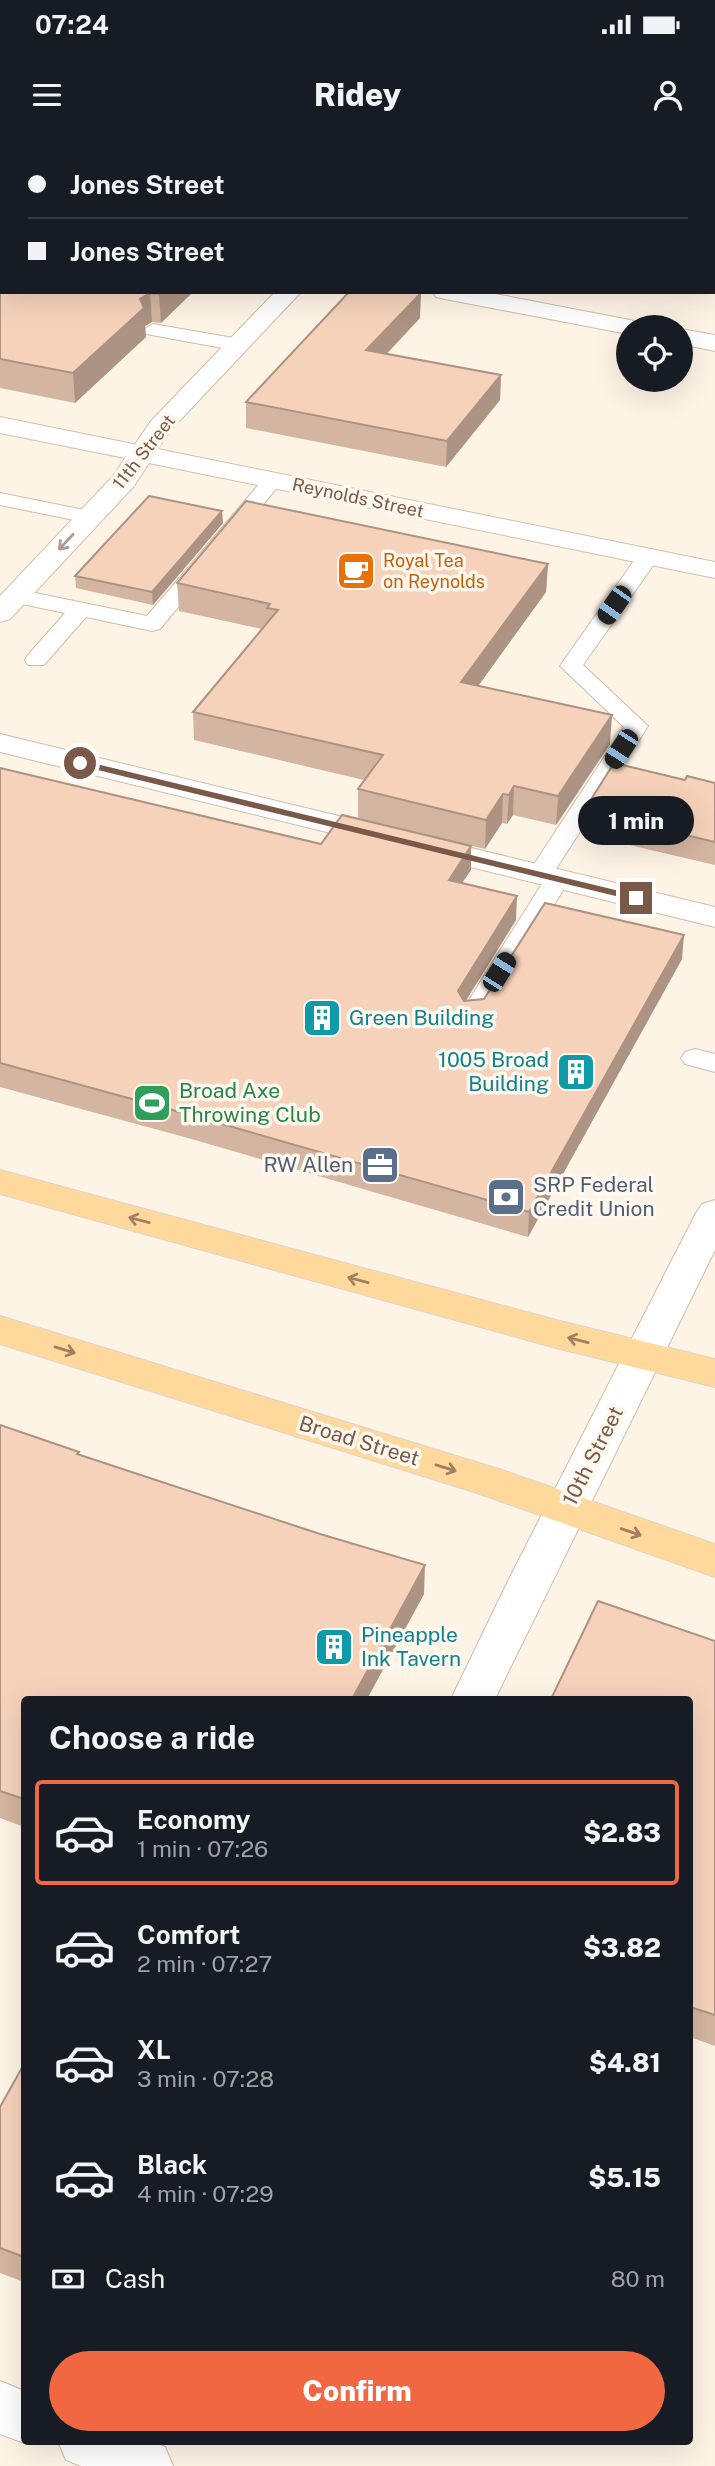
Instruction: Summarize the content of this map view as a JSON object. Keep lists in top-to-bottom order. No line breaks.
{"streets":{"main road":["Broad Street"],"street":["11th Street","Reynolds Street","10th Street"]},"crossings":[["11th Street","Reynolds Street"],["Broad Street","10th Street"]],"places":{"cafe":["Royal Tea on Reynolds"],"building":["Green Building","1005 Broad Building","Pineapple Ink Tavern"],"sports":["Broad Axe Throwing Club"],"office":["RW Allen"],"bank":["SRP Federal Credit Union"]},"page":{"status":"07:24","header":"Ridey","banner":["Jones Street","Jones Street"],"bubble":"1 min","heading":"Choose a ride","list":[{"name":"Economy","note":"1 min · 07:26","value":"$2.83"},{"name":"Comfort","note":"2 min · 07:27","value":"$3.82"},{"name":"XL","note":"3 min · 07:28","value":"$4.81"},{"name":"Black","note":"4 min · 07:29","value":"$5.15"}],"pay":["Cash","80 m"],"buttons":"Confirm"}}
